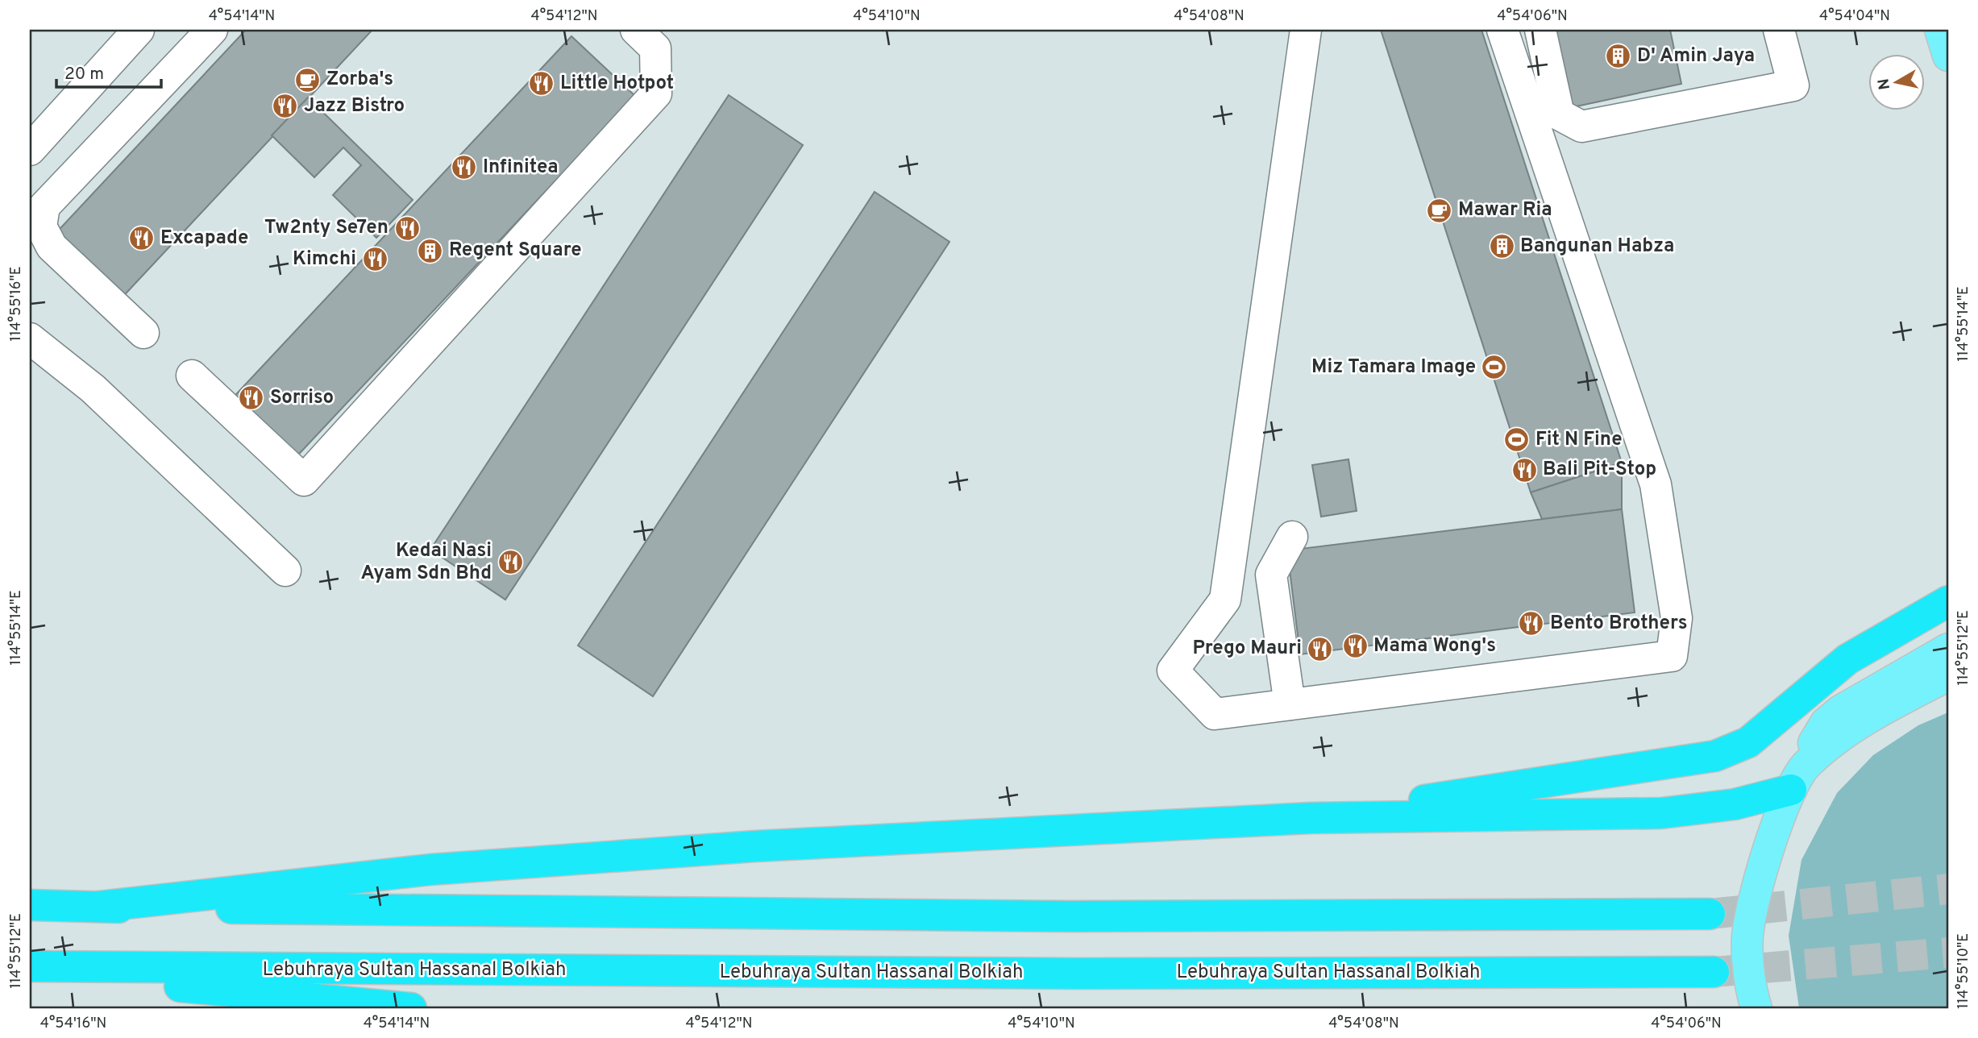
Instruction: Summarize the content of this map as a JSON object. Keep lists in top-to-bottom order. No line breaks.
{"streets":{"highway":["Lebuhraya Sultan Hassanal Bolkiah"]},"places":{"building":["D' Amin Jaya","Bangunan Habza","Regent Square"],"cafe":["Zorba's","Mawar Ria"],"restaurant":["Little Hotpot","Jazz Bistro","Infinitea","Tw2nty Se7en","Excapade","Kimchi","Sorriso","Bali Pit-Stop","Kedai Nasi Ayam Sdn Bhd","Bento Brothers","Mama Wong's","Prego Mauri"],"sports":["Miz Tamara Image","Fit N Fine"]},"scale_bar":"20 m","north":"left","coordinates":["4°54'14\"N","4°54'12\"N","4°54'10\"N","4°54'08\"N","4°54'06\"N","4°54'04\"N","114°55'16\"E","114°55'14\"E","114°55'12\"E","114°55'10\"E","4°54'16\"N"]}
